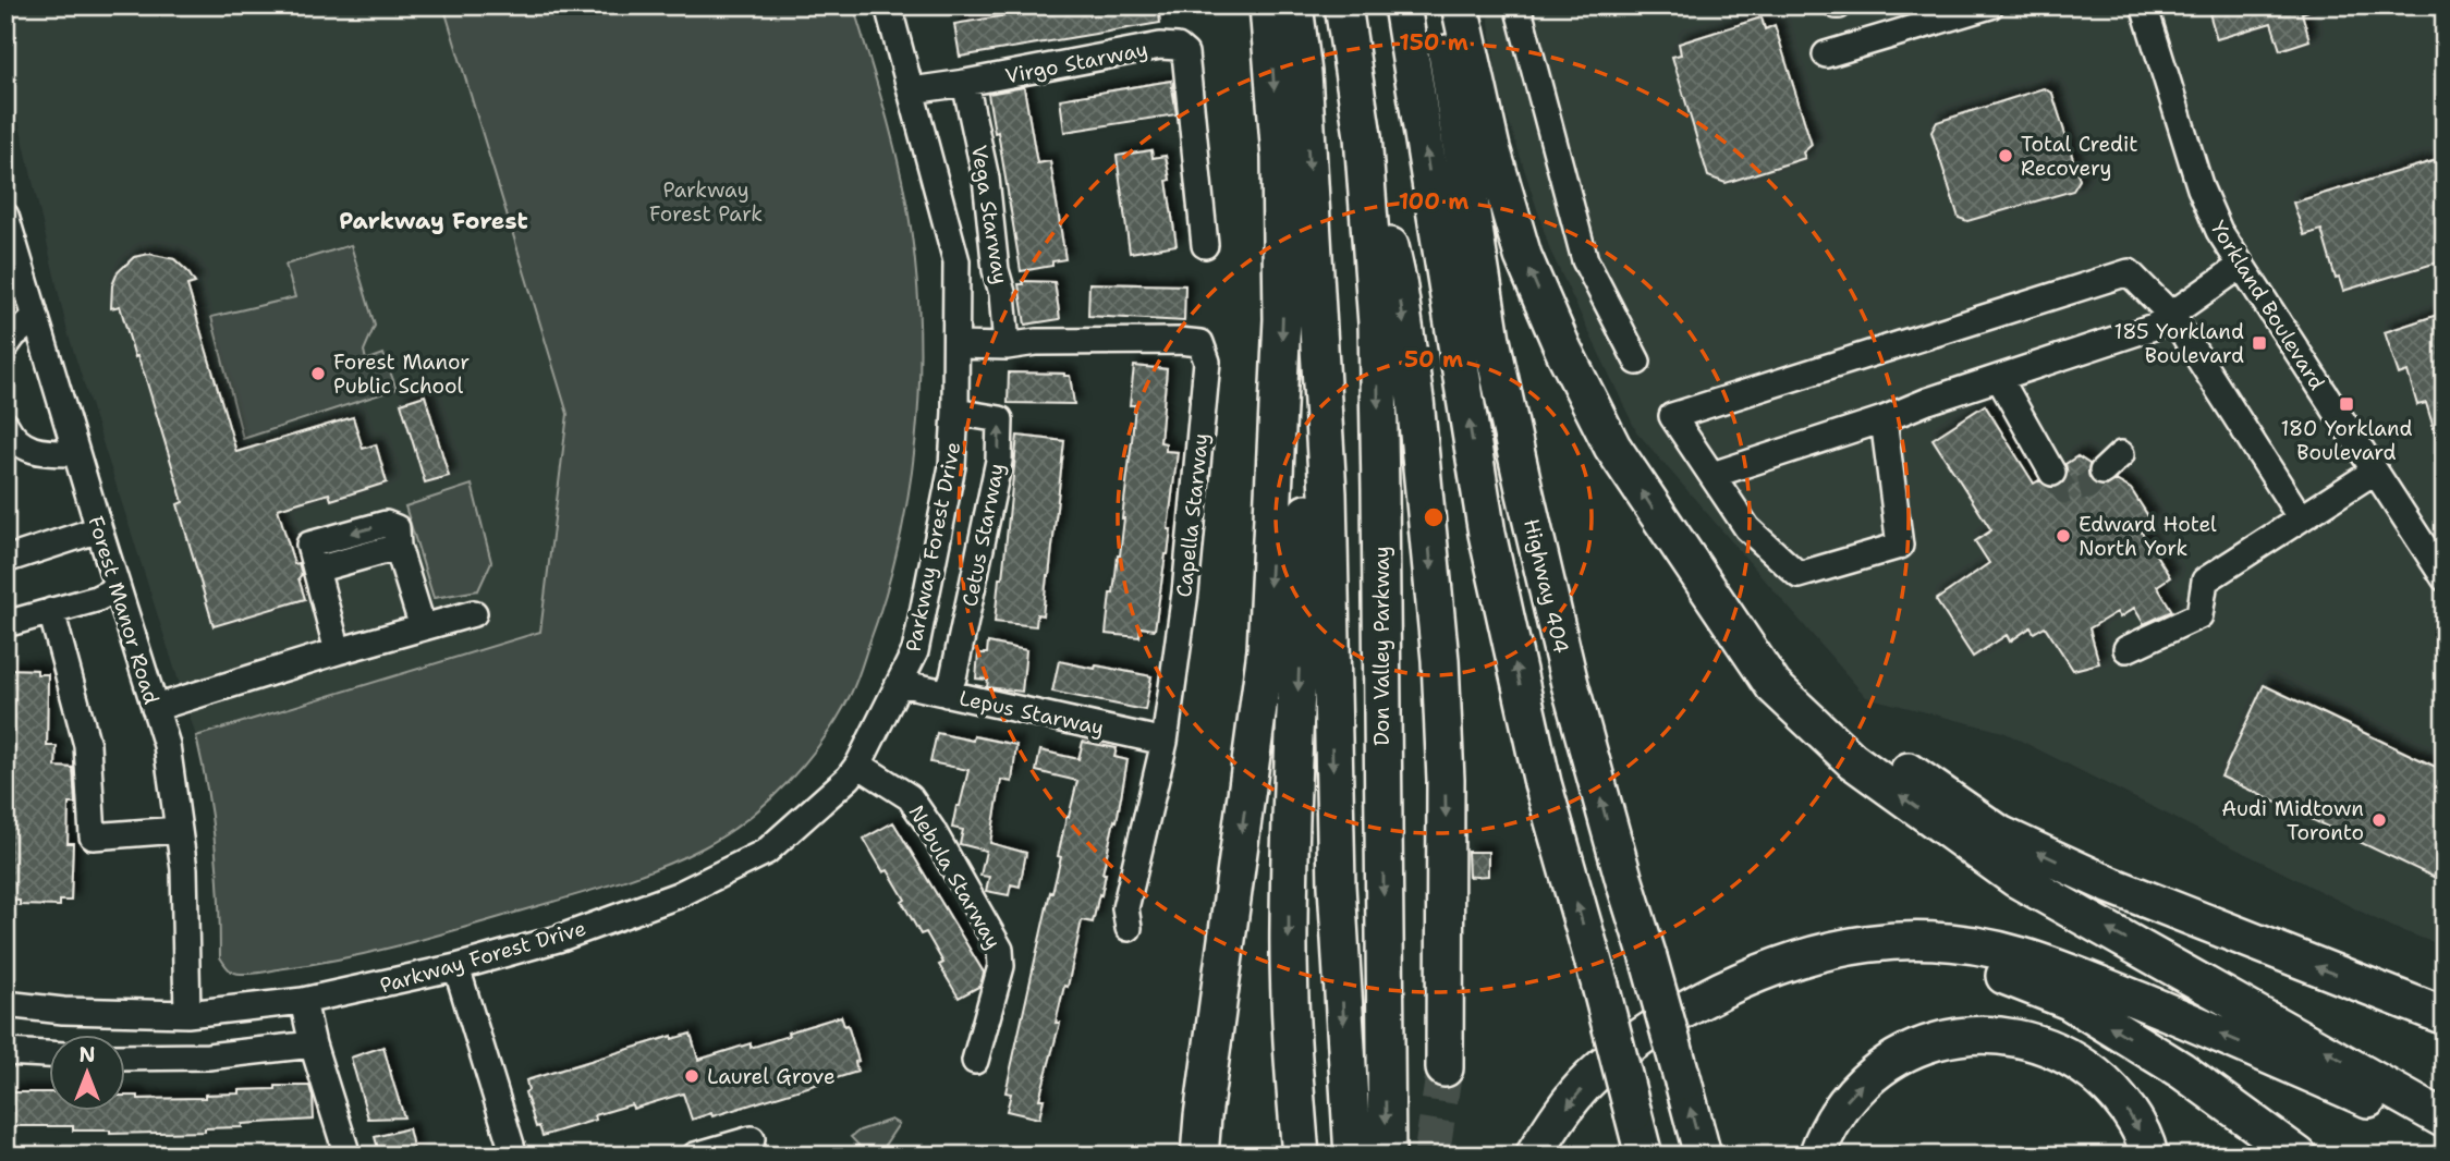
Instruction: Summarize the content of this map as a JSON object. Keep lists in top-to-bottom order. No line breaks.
{"streets":{"highway":["Highway 404","Don Valley Parkway"],"street":["Virgo Starway","Vega Starway","Yorkland Boulevard","Capella Starway","Cetus Starway","Parkway Forest Drive","Forest Manor Road","Lepus Starway","Nebula Starway"]},"crossings":[["Virgo Starway","Vega Starway"],["Virgo Starway","Parkway Forest Drive"],["Vega Starway","Capella Starway"],["Capella Starway","Parkway Forest Drive"],["Capella Starway","Lepus Starway"],["Cetus Starway","Parkway Forest Drive"],["Cetus Starway","Lepus Starway"],["Parkway Forest Drive","Forest Manor Road"],["Parkway Forest Drive","Lepus Starway"],["Parkway Forest Drive","Nebula Starway"]],"one_way":["Cetus Starway"],"districts":["Parkway Forest"],"parks":["Parkway Forest Park"],"places":{"other":["Total Credit Recovery","Forest Manor Public School","Edward Hotel North York","Audi Midtown Toronto","Laurel Grove"],"transit":["185 Yorkland Boulevard","180 Yorkland Boulevard"]},"north":"top","rings":["150 m","100 m","50 m"]}
